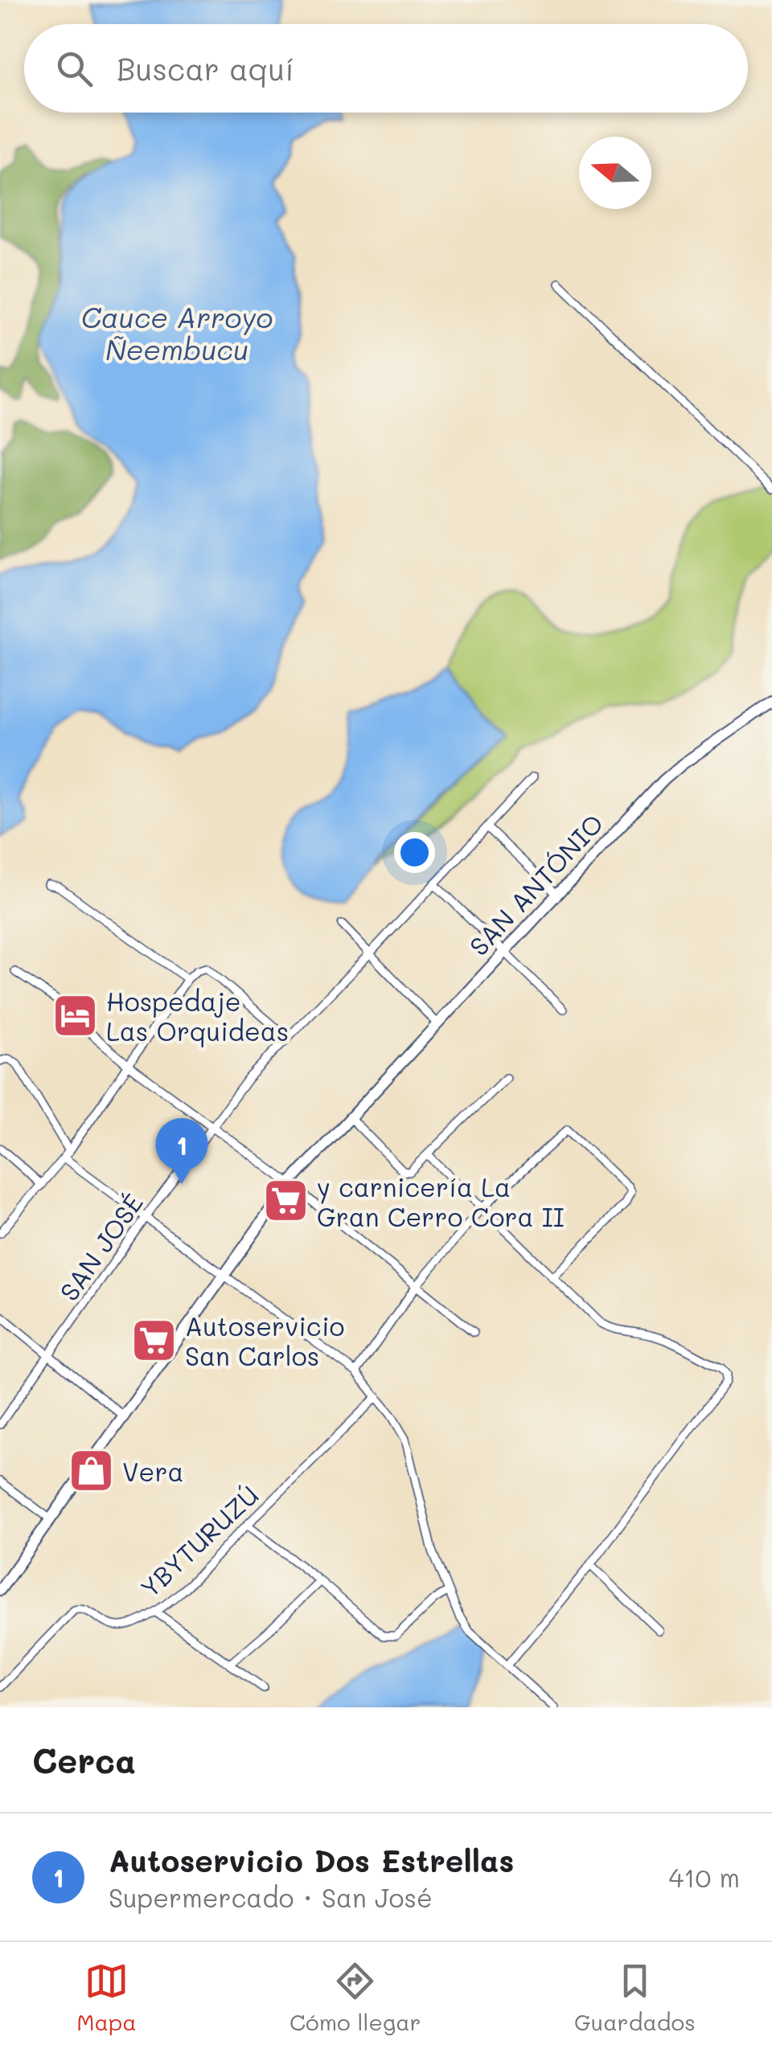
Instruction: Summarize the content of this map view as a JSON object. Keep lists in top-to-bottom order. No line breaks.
{"streets":{"street":["SAN ANTÓNIO","SAN JOSÉ","YBYTURUZÚ"]},"water":["Cauce Arroyo Ñeembucu"],"places":{"hotel":["Hospedaje Las Orquideas"],"supermarket":["y carnicería La Gran Cerro Cora II","Autoservicio San Carlos"],"shop":["Vera"]},"north":"left","page":{"search":"Buscar aquí","pins":"1","heading":"Cerca","list":[{"mark":"1","name":"Autoservicio Dos Estrellas","note":"Supermercado · San José","value":"410 m"}],"nav":["Mapa","Cómo llegar","Guardados"]}}
